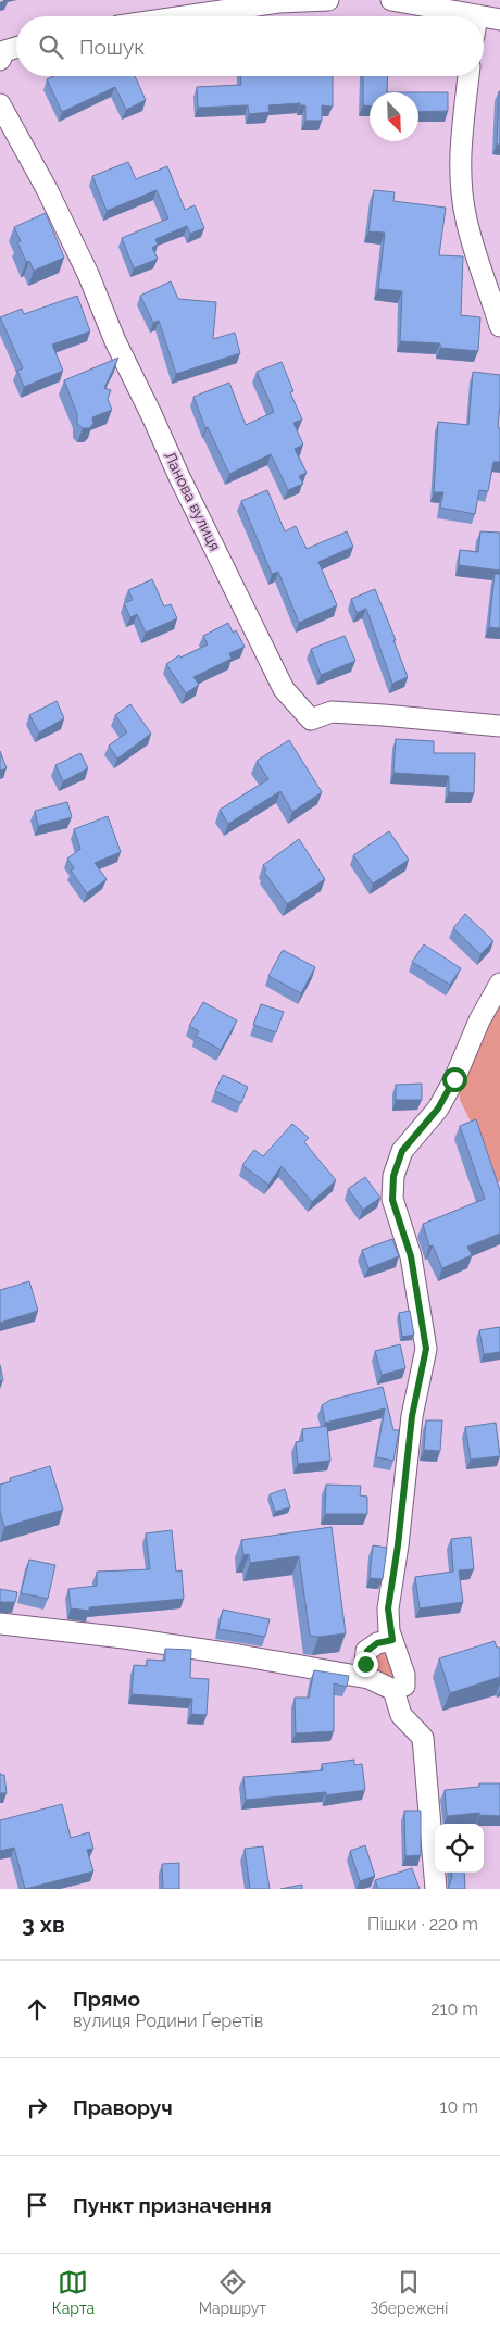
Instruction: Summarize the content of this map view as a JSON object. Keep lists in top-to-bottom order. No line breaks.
{"streets":{"street":["Ланова вулиця"]},"north":"bottom right","page":{"search":"Пошук","heading":["3 хв","Пішки · 220 m"],"list":[["Прямо","вулиця Родини Ґеретів","210 m"],["Праворуч","10 m"],"Пункт призначення"],"nav":["Карта","Маршрут","Збережені"]}}
